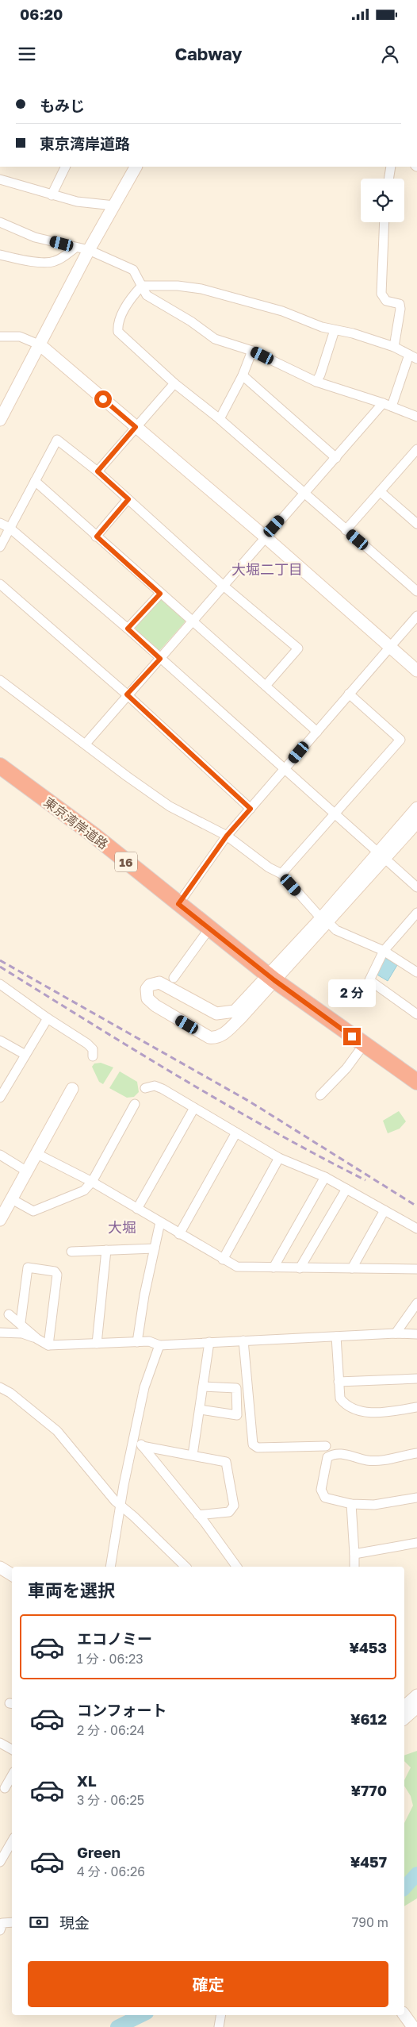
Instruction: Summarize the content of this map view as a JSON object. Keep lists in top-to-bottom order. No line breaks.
{"streets":{"highway":["東京湾岸道路","16"]},"districts":["大堀二丁目","大堀"],"page":{"status":"06:20","header":"Cabway","banner":["もみじ","東京湾岸道路"],"bubble":"2 分","heading":"車両を選択","list":[{"name":"エコノミー","note":"1 分 · 06:23","value":"¥453"},{"name":"コンフォート","note":"2 分 · 06:24","value":"¥612"},{"name":"XL","note":"3 分 · 06:25","value":"¥770"},{"name":"Green","note":"4 分 · 06:26","value":"¥457"}],"pay":["現金","790 m"],"buttons":"確定"}}
